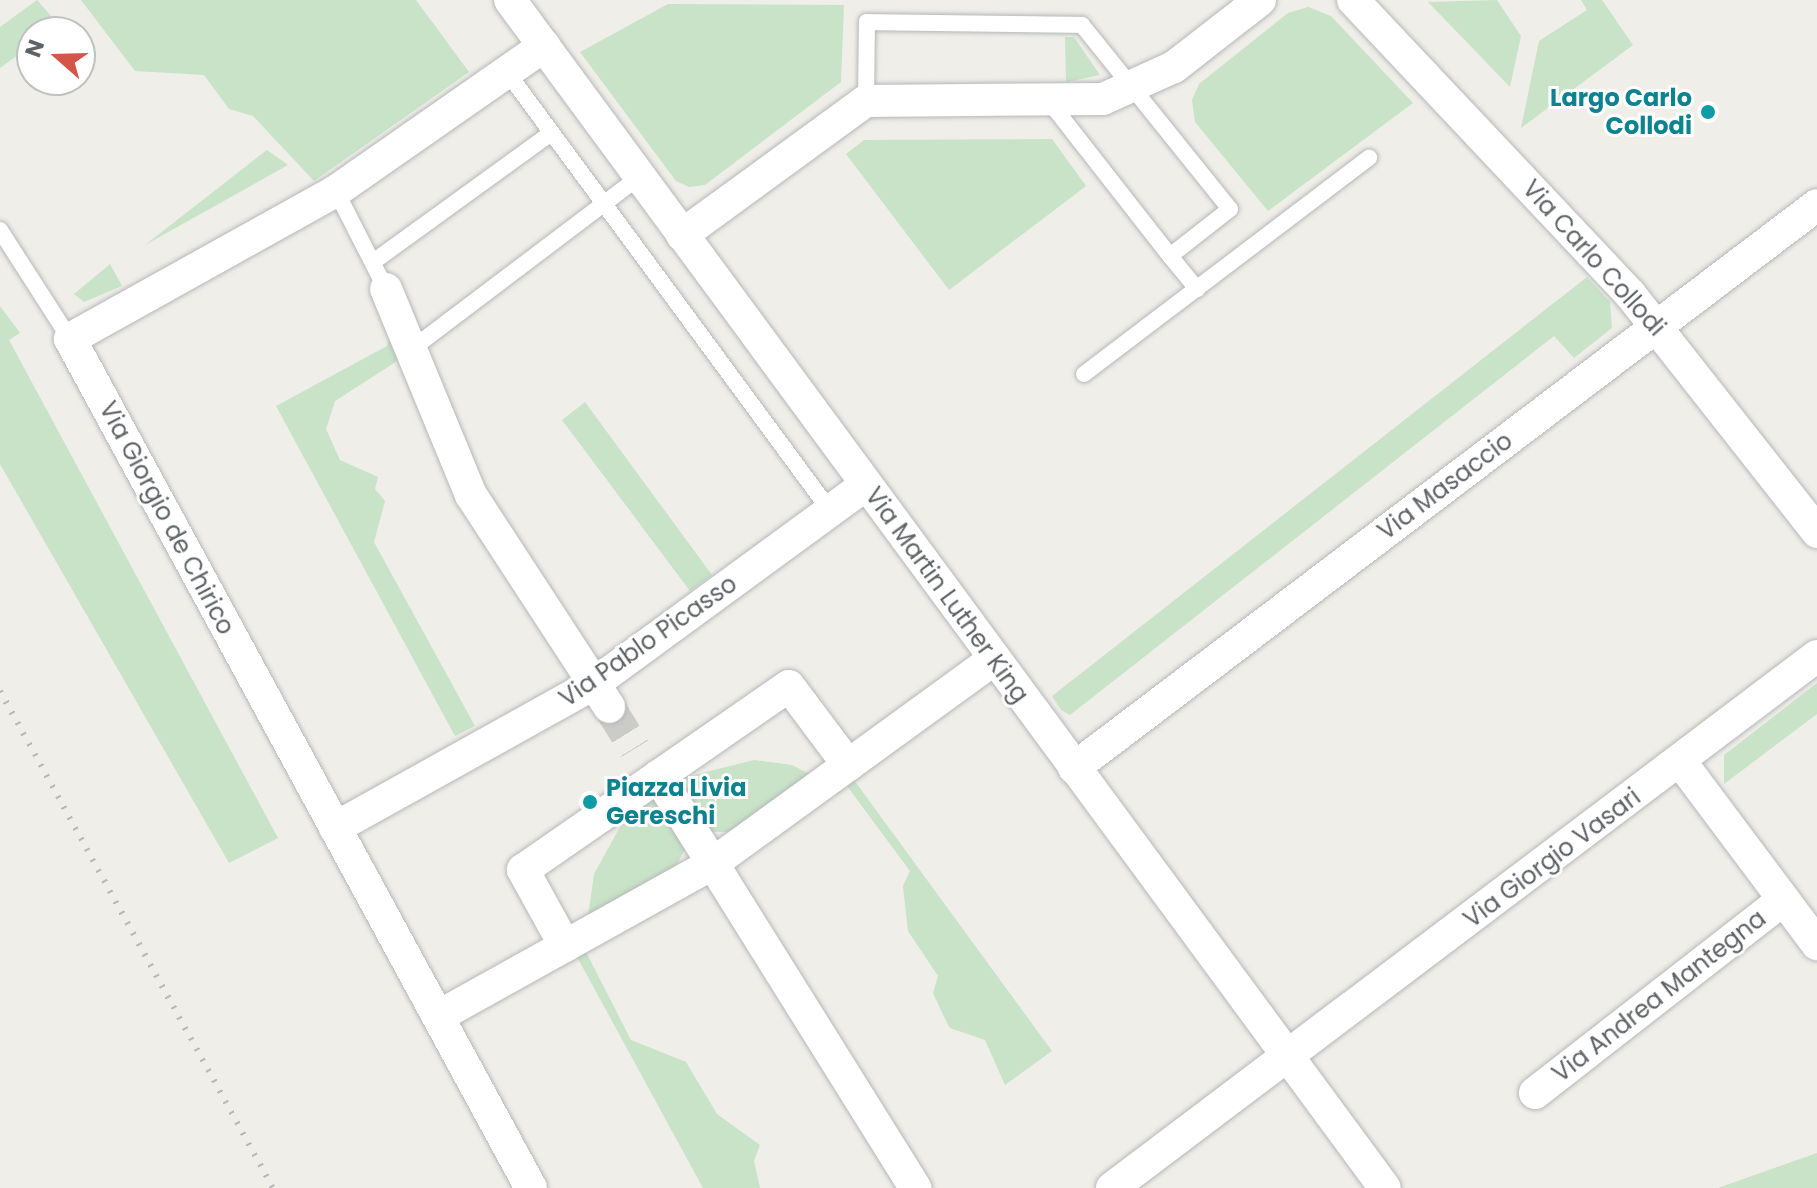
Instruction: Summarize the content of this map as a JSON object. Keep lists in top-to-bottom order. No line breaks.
{"streets":{"street":["Via Carlo Collodi","Via Masaccio","Via Giorgio de Chirico","Via Martin Luther King","Via Pablo Picasso","Via Giorgio Vasari","Via Andrea Mantegna"]},"crossings":[["Via Carlo Collodi","Via Masaccio"],["Via Masaccio","Via Martin Luther King"],["Via Giorgio de Chirico","Via Pablo Picasso"],["Via Martin Luther King","Via Pablo Picasso"],["Via Martin Luther King","Via Giorgio Vasari"]],"places":["Largo Carlo Collodi","Piazza Livia Gereschi"],"north":"left"}
